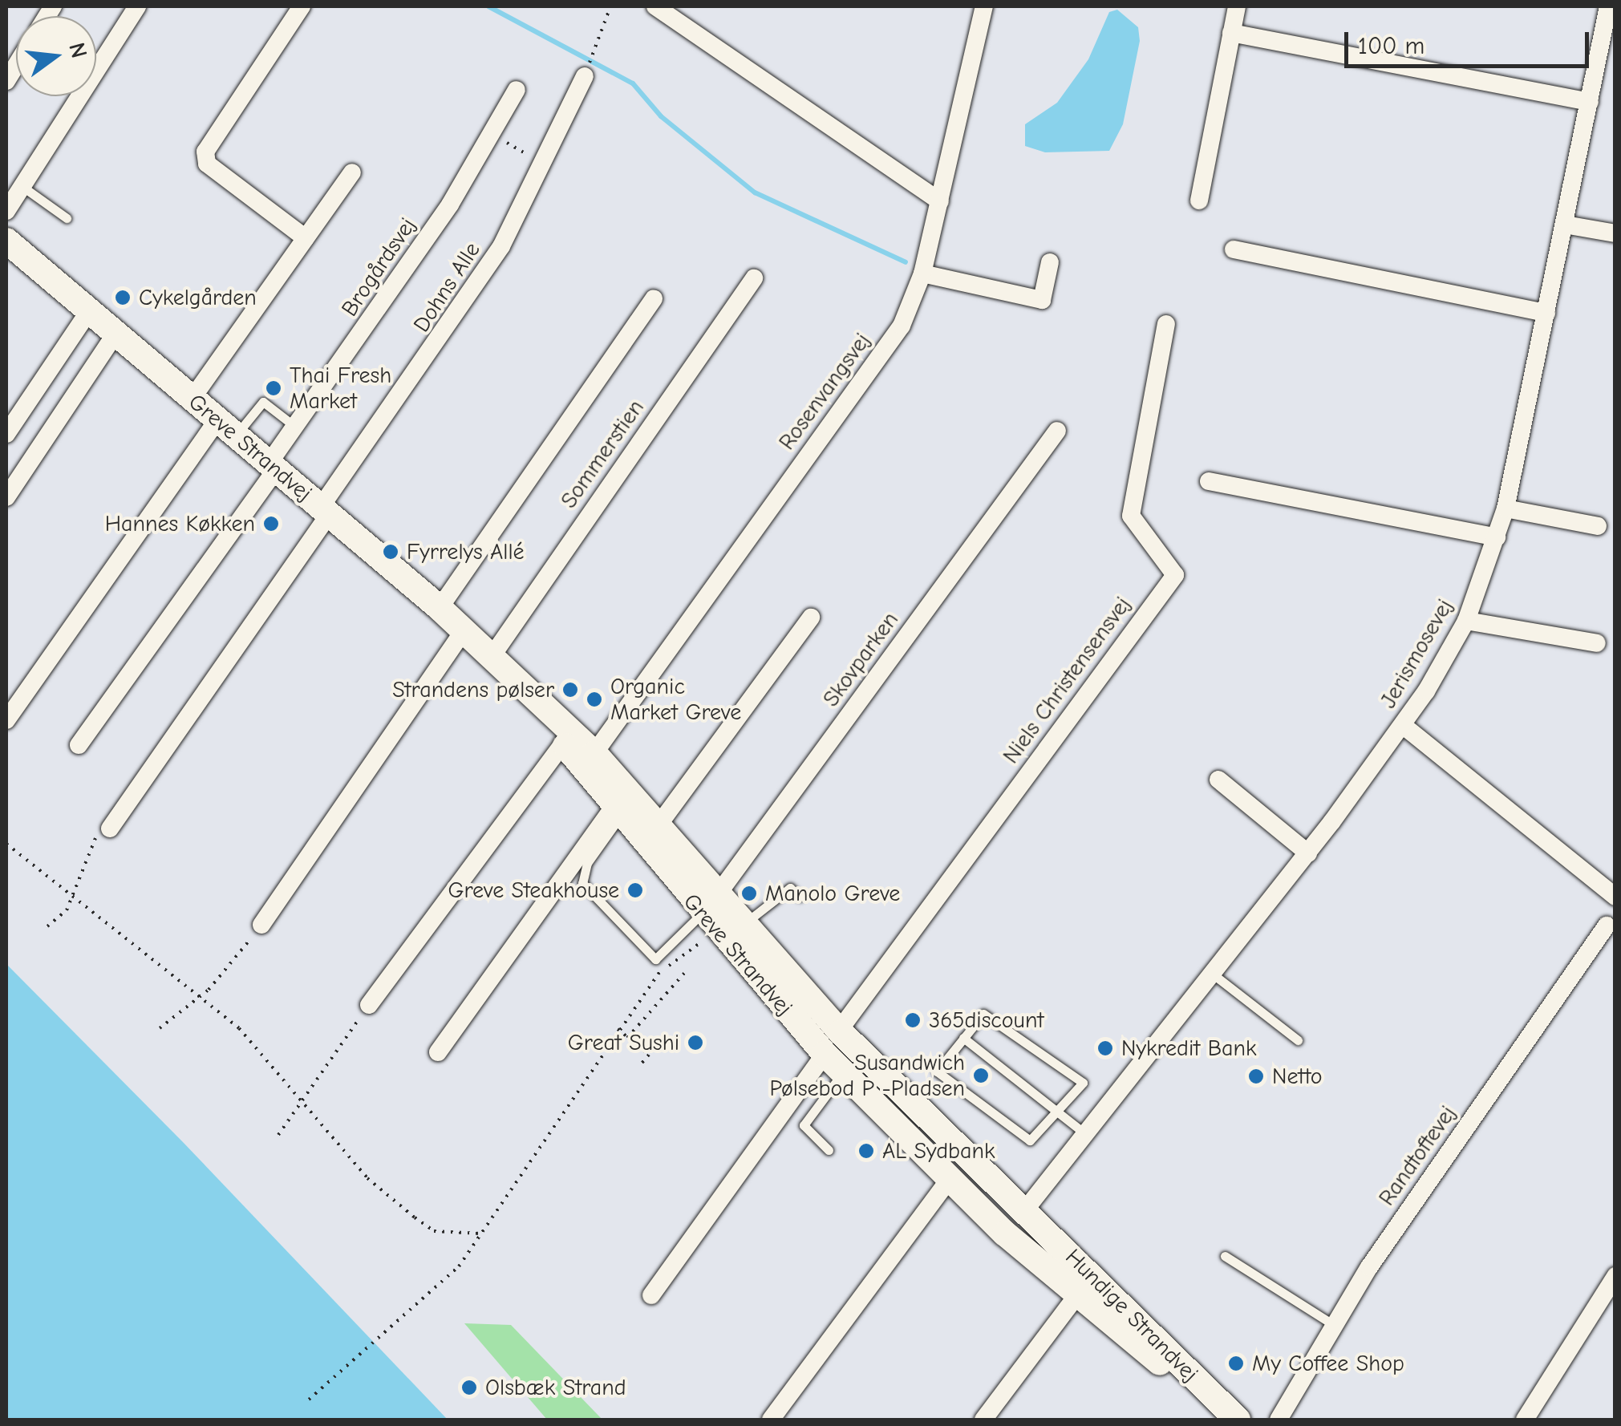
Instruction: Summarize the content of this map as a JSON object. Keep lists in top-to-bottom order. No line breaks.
{"streets":{"main road":["Greve Strandvej","Hundige Strandvej"],"street":["Brogårdsvej","Dohns Alle","Rosenvangsvej","Sommerstien","Jerismosevej","Skovparken","Niels Christensensvej","Randtoftevej"]},"crossings":[["Brogårdsvej","Greve Strandvej"],["Dohns Alle","Greve Strandvej"],["Rosenvangsvej","Greve Strandvej"],["Greve Strandvej","Sommerstien"],["Greve Strandvej","Jerismosevej"],["Greve Strandvej","Skovparken"],["Greve Strandvej","Niels Christensensvej"],["Greve Strandvej","Hundige Strandvej"],["Jerismosevej","Hundige Strandvej"]],"places":["Cykelgården","Thai Fresh Market","Hannes Køkken","Fyrrelys Allé","Strandens pølser","Organic Market Greve","Greve Steakhouse","Manolo Greve","365discount","Great Sushi","Nykredit Bank","Susandwich Pølsebod P -Pladsen","Netto","AL Sydbank","My Coffee Shop","Olsbæk Strand"],"scale_bar":"100 m","north":"right"}
